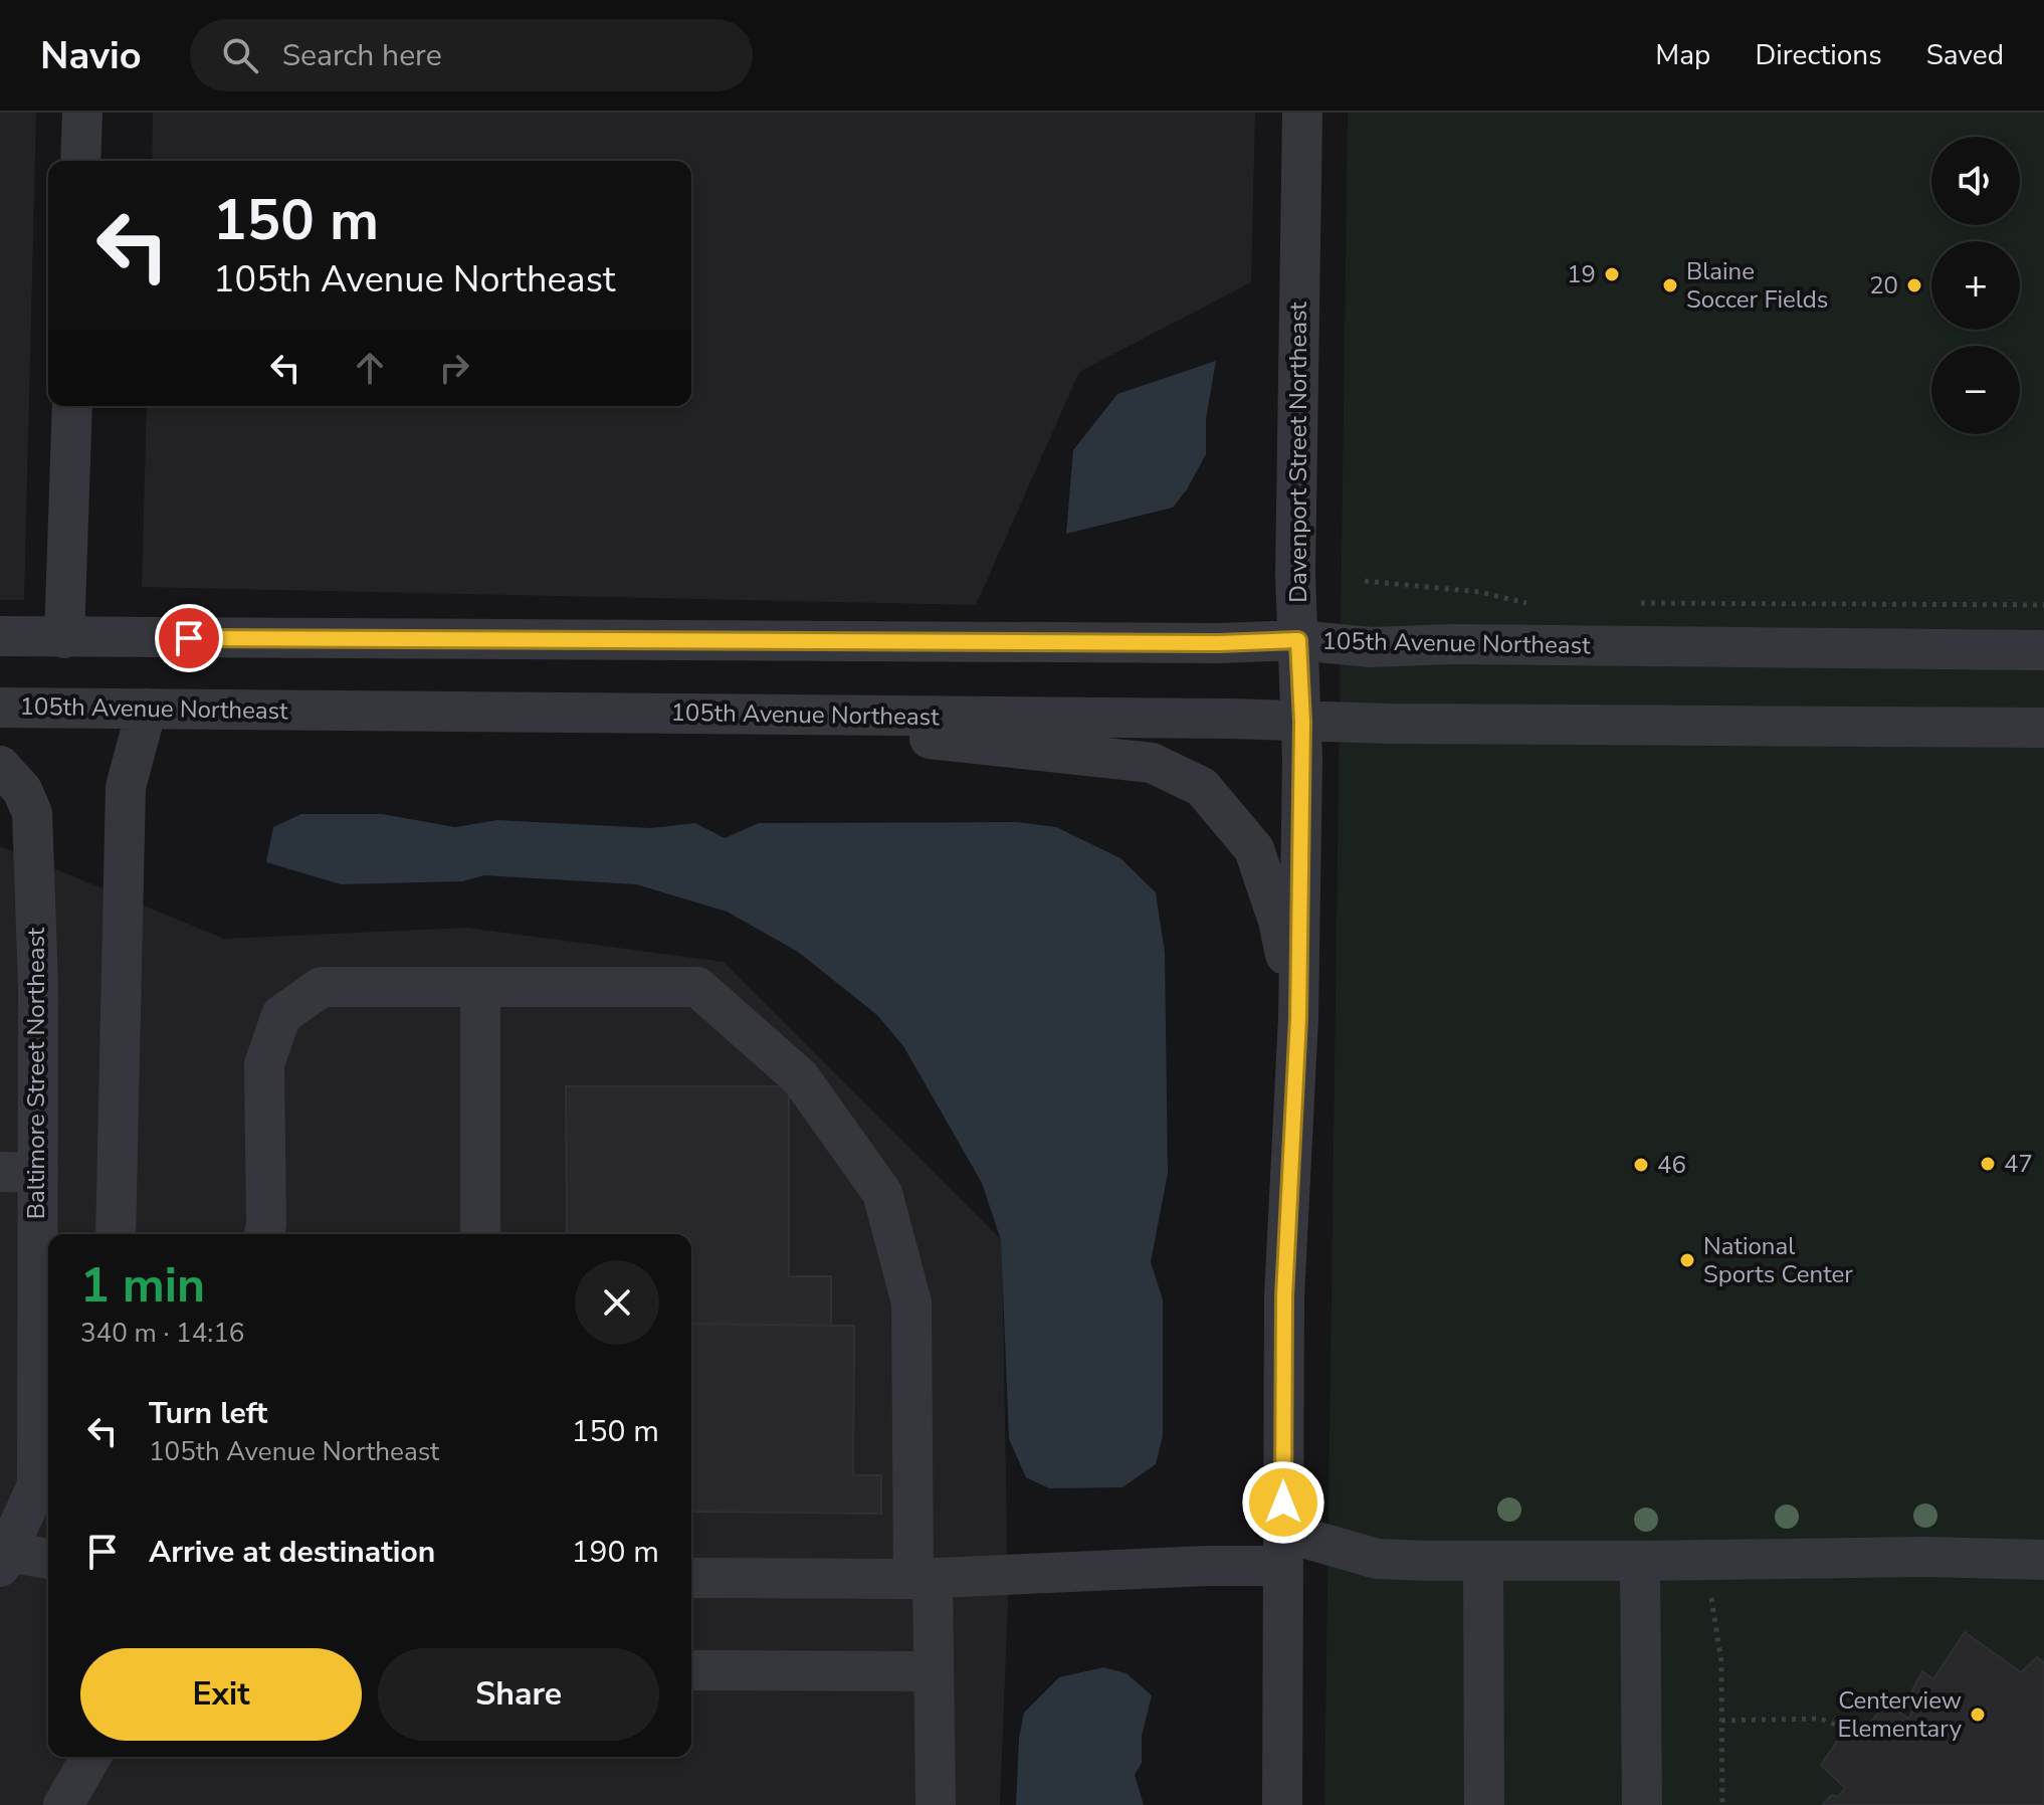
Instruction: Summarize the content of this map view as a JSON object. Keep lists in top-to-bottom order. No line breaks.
{"streets":{"street":["Davenport Street Northeast","105th Avenue Northeast","Baltimore Street Northeast"]},"crossings":[["Davenport Street Northeast","105th Avenue Northeast"]],"places":["19","Blaine Soccer Fields","20","47","46","National Sports Center","Centerview Elementary"],"page":{"header":"Navio","search":"Search here","nav":["Map","Directions","Saved"],"map_buttons":["+","−"],"turn":["150 m","105th Avenue Northeast"],"heading":["1 min","340 m · 14:16"],"list":[{"name":"Turn left","note":"105th Avenue Northeast","value":"150 m"},{"name":"Arrive at destination","value":"190 m"}],"buttons":["Exit","Share"]}}
